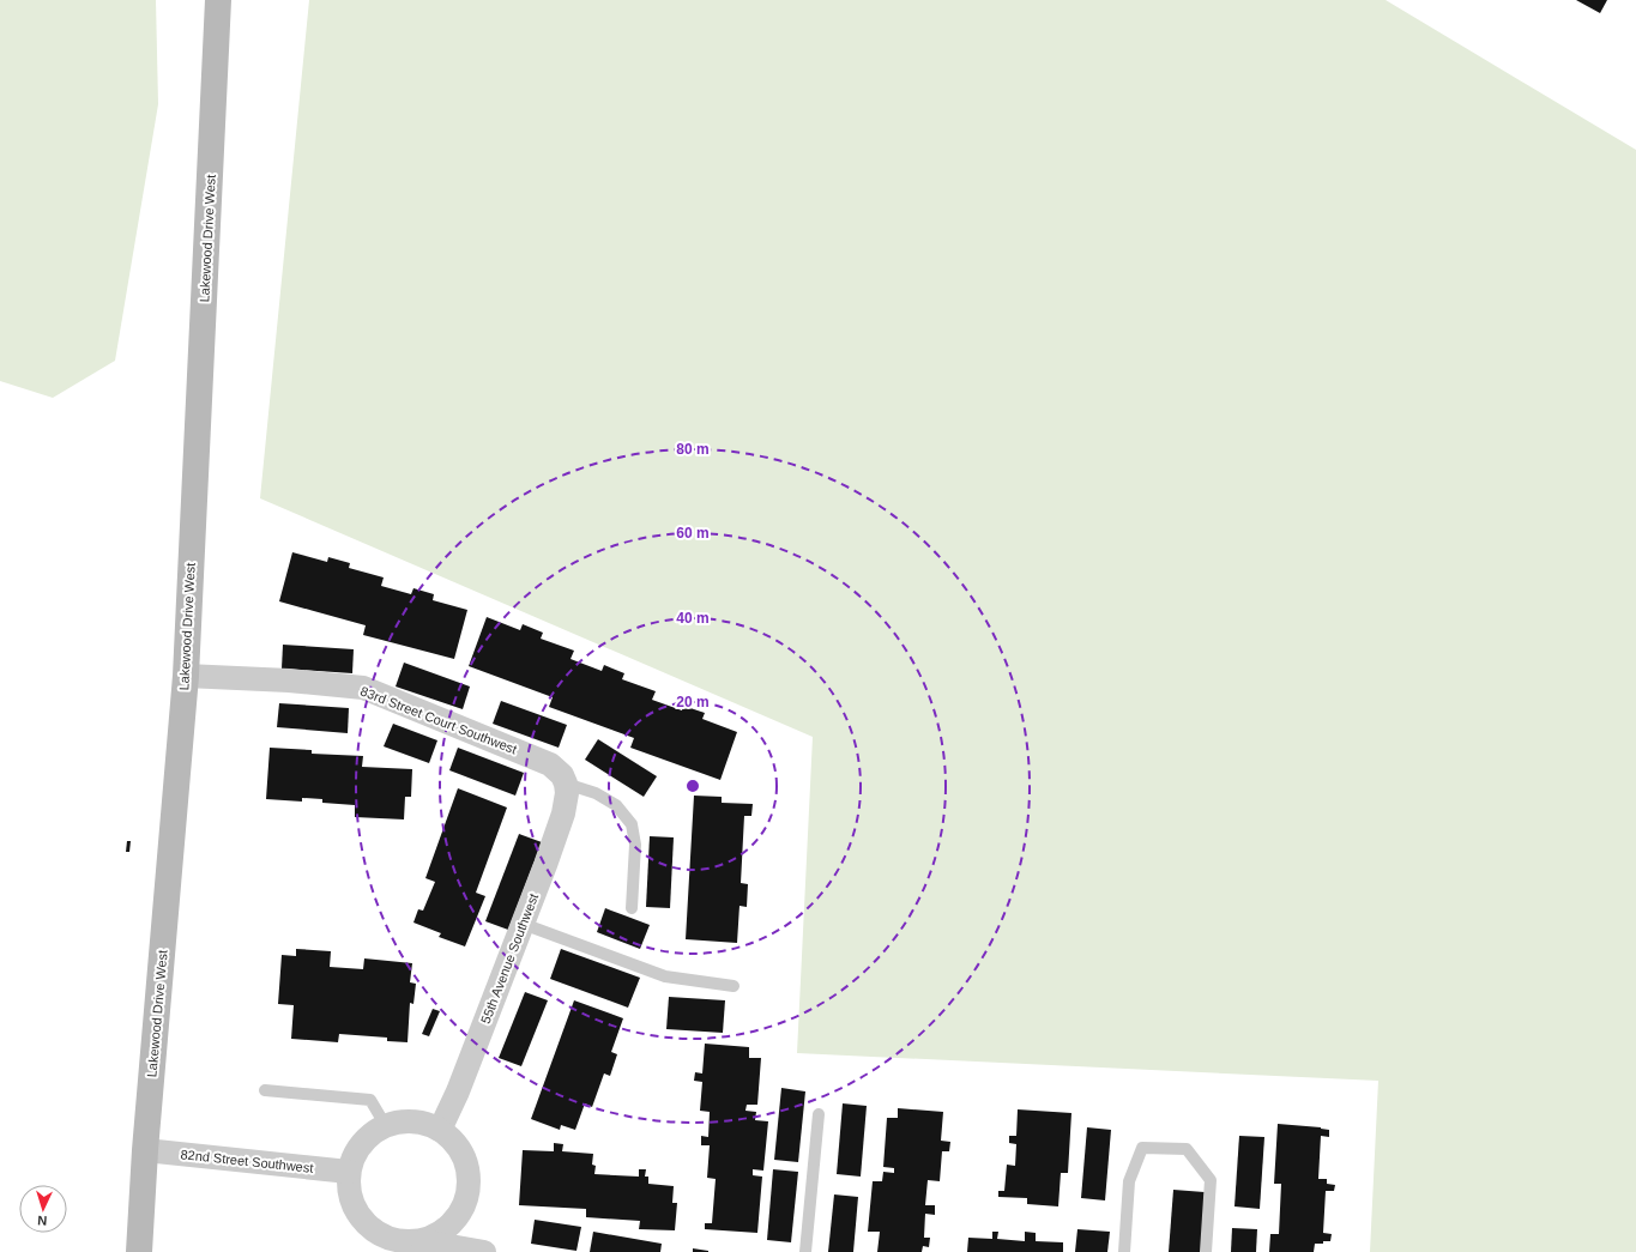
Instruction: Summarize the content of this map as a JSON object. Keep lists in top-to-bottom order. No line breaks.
{"streets":{"main road":["Lakewood Drive West"],"street":["83rd Street Court Southwest","55th Avenue Southwest","82nd Street Southwest"]},"crossings":[["Lakewood Drive West","83rd Street Court Southwest"],["Lakewood Drive West","82nd Street Southwest"],["83rd Street Court Southwest","55th Avenue Southwest"],["55th Avenue Southwest","82nd Street Southwest"]],"north":"bottom","rings":["80 m","60 m","40 m","20 m"]}
